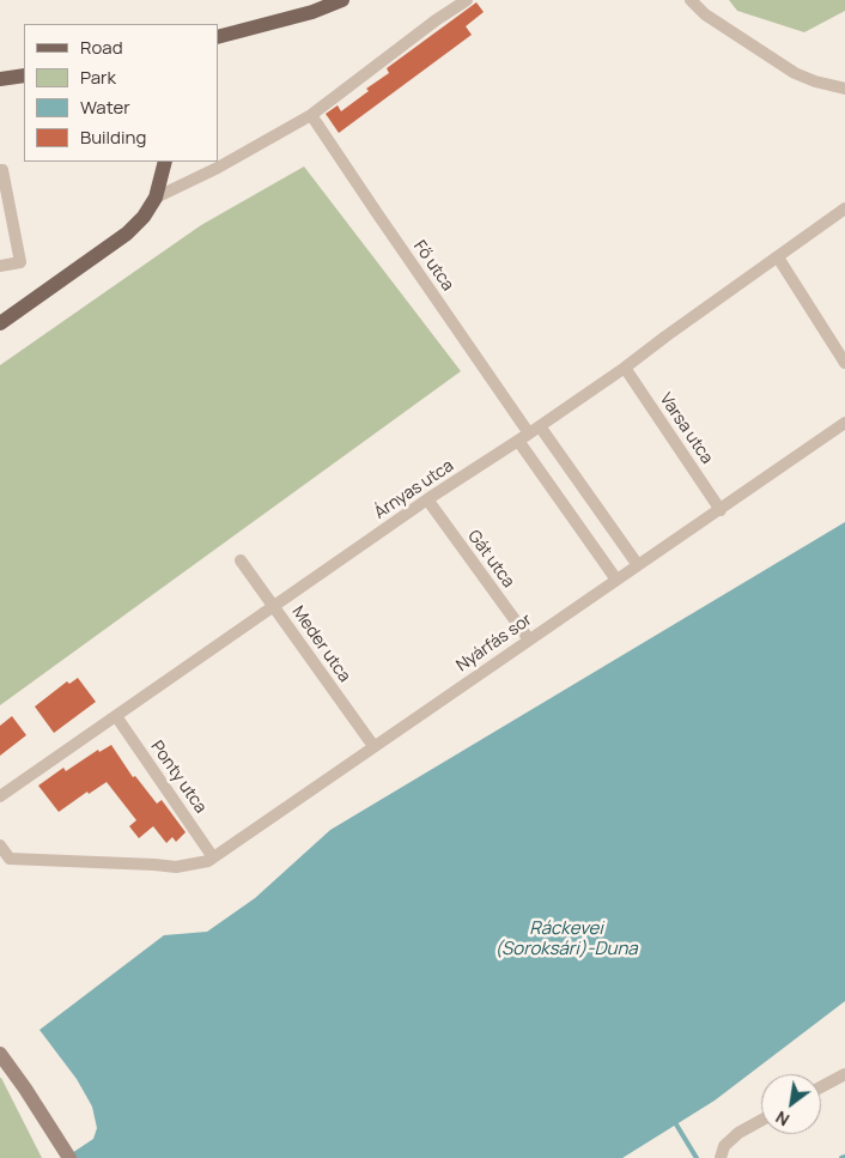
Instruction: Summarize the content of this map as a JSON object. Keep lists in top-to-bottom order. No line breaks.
{"streets":{"street":["Fő utca","Varsa utca","Árnyas utca","Gát utca","Nyárfás sor","Meder utca","Ponty utca"]},"crossings":[["Fő utca","Árnyas utca"],["Fő utca","Nyárfás sor"],["Varsa utca","Árnyas utca"],["Varsa utca","Nyárfás sor"],["Árnyas utca","Gát utca"],["Árnyas utca","Meder utca"],["Árnyas utca","Ponty utca"],["Gát utca","Nyárfás sor"],["Nyárfás sor","Meder utca"],["Nyárfás sor","Ponty utca"]],"water":["Ráckevei (Soroksári)-Duna"],"legend":["Road","Park","Water","Building"],"north":"bottom left"}
